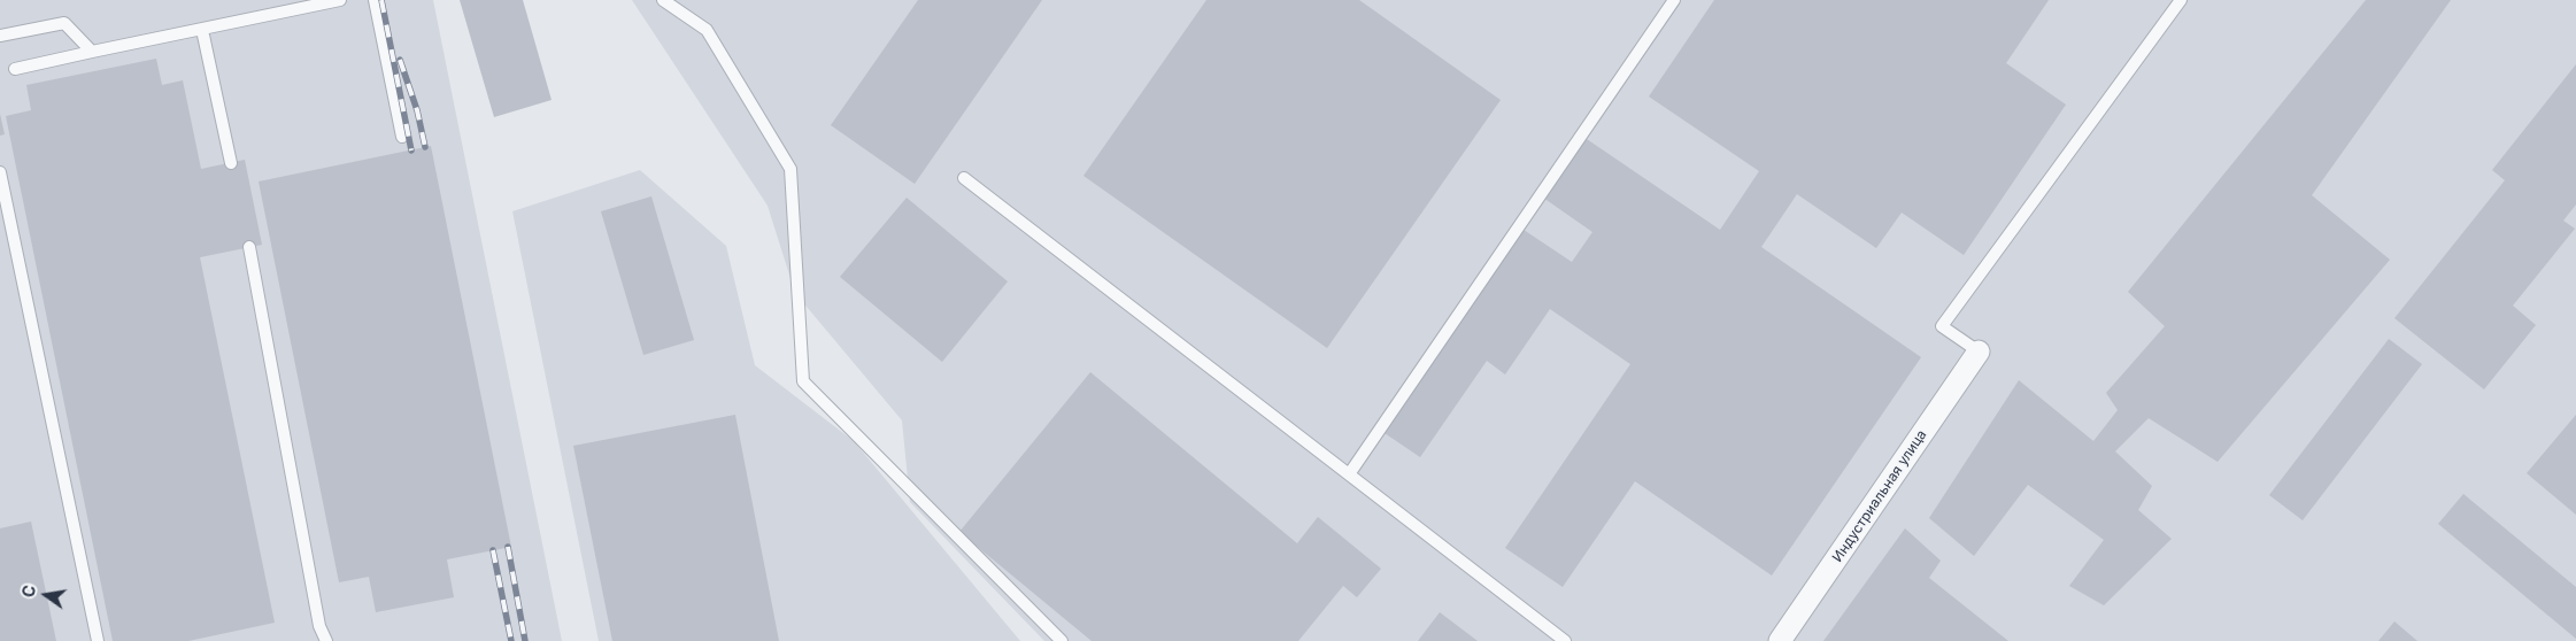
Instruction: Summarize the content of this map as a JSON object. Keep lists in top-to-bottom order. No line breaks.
{"streets":{"street":["Индустриальная улица"]},"north":"left"}
